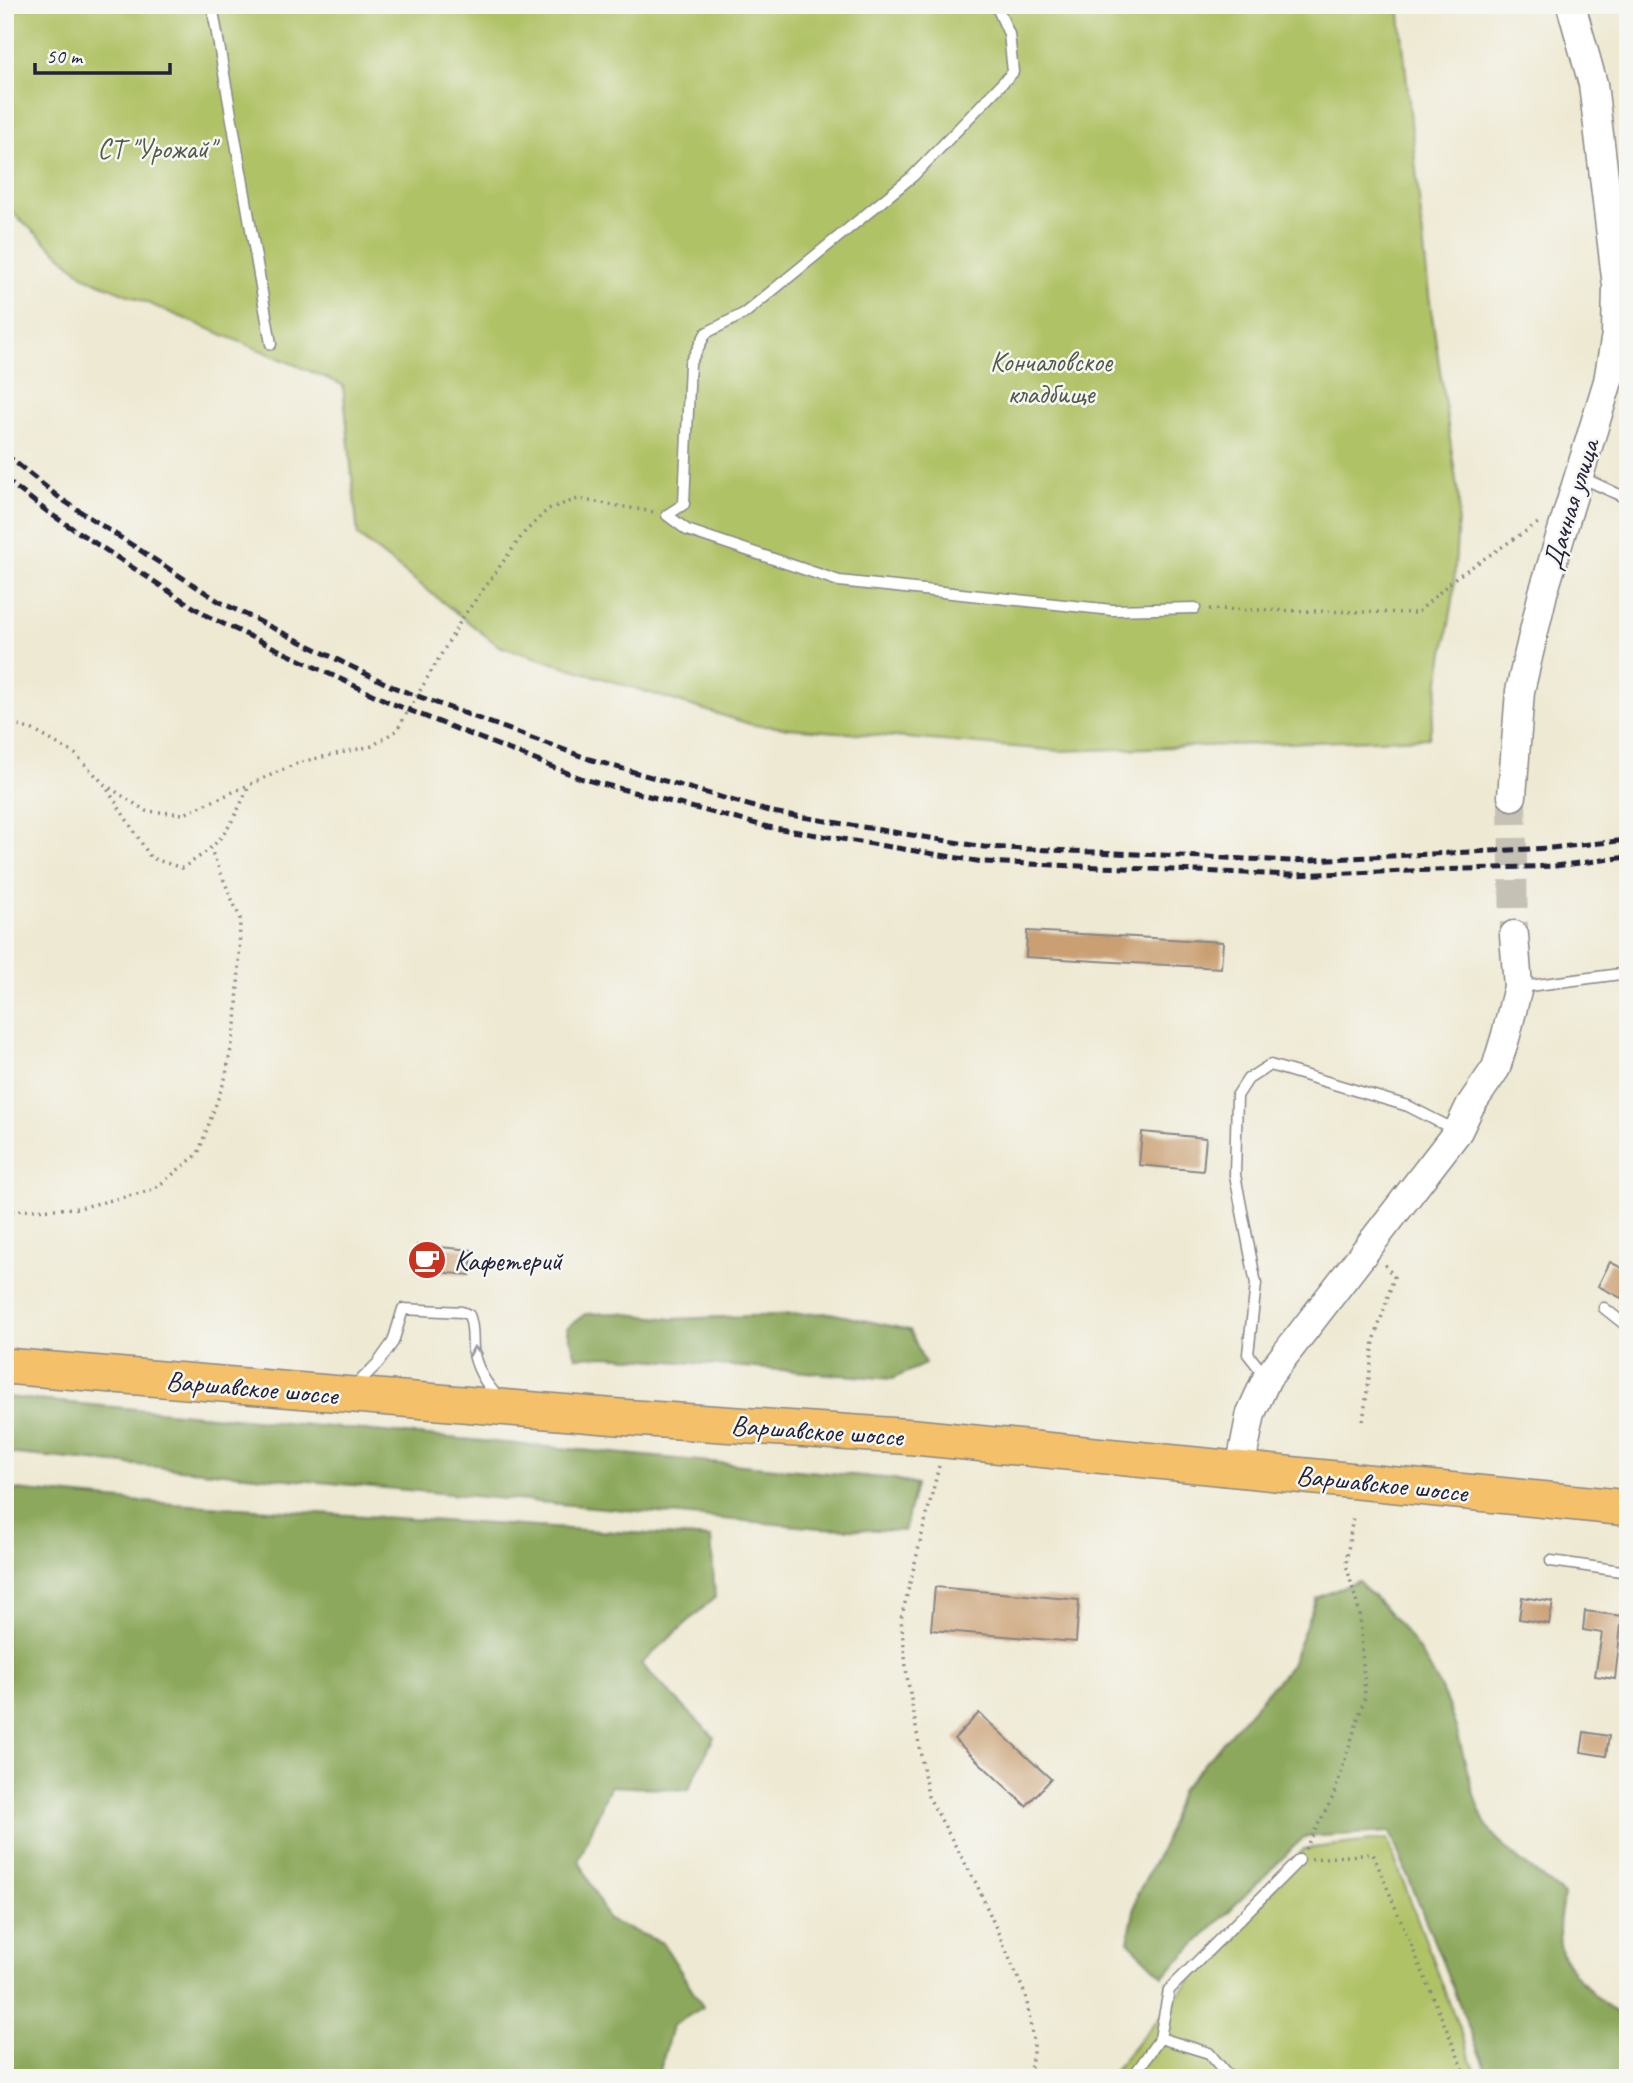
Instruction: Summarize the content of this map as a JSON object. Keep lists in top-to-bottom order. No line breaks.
{"streets":{"main road":["Варшавское шоссе"],"street":["Дачная улица"]},"parks":["СТ \"Урожай\"","Кончаловское кладбище"],"places":{"cafe":["Кафетерий"]},"scale_bar":"50 m"}
